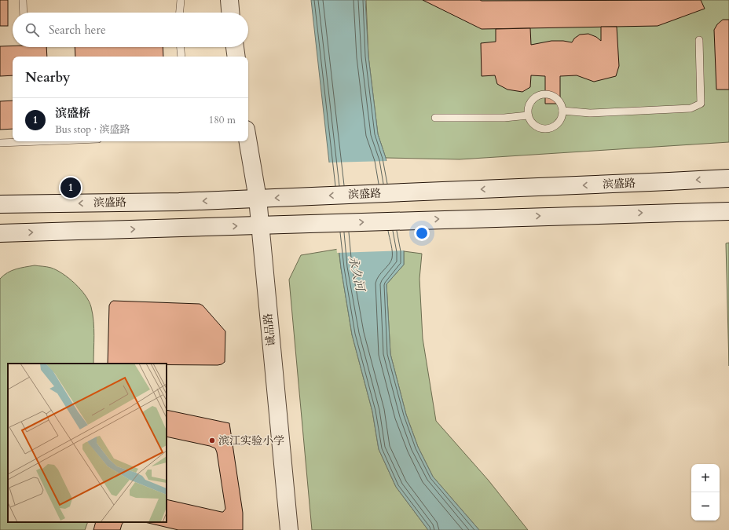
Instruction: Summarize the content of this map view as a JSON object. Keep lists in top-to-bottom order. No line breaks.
{"streets":{"main road":["滨盛路","诚品路"]},"crossings":[["滨盛路","诚品路"]],"water":["永久河"],"places":["滨江实验小学"],"page":{"search":"Search here","heading":"Nearby","list":[{"mark":"1","name":"滨盛桥","note":"Bus stop · 滨盛路","value":"180 m"}],"pins":"1","map_buttons":["+","−"]}}
